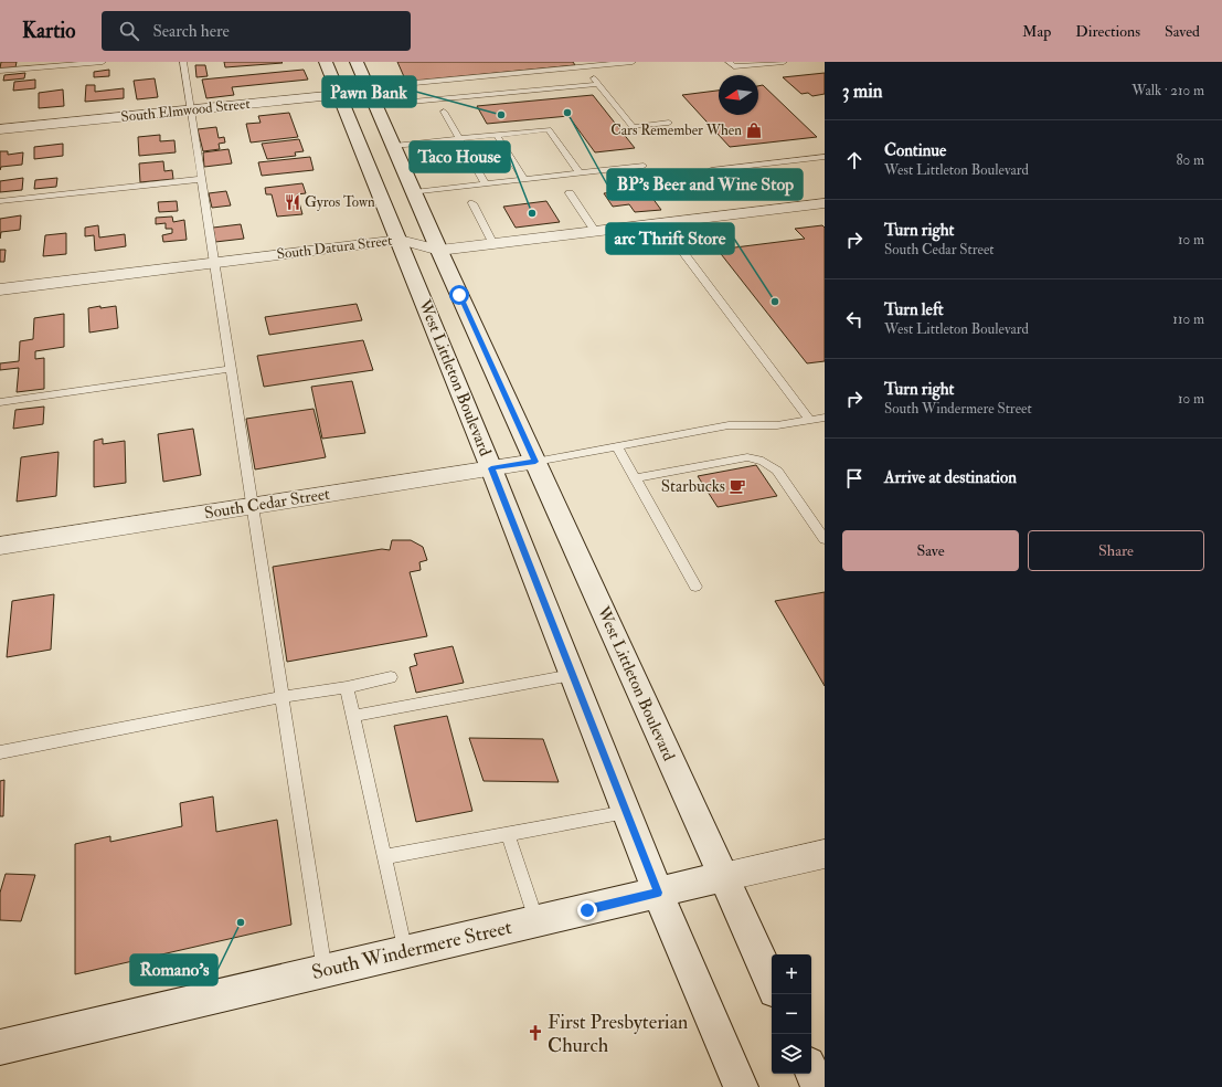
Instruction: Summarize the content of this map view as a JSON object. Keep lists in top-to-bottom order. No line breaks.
{"streets":{"main road":["West Littleton Boulevard","South Windermere Street"],"street":["South Elmwood Street","South Datura Street","South Cedar Street"]},"crossings":[["South Elmwood Street","West Littleton Boulevard"],["South Datura Street","West Littleton Boulevard"],["West Littleton Boulevard","South Cedar Street"],["West Littleton Boulevard","South Windermere Street"]],"places":{"other":["BP's Beer and Wine Stop","Pawn Bank","Taco House","arc Thrift Store","Romano's"],"shop":["Cars Remember When"],"restaurant":["Gyros Town"],"cafe":["Starbucks"],"church":["First Presbyterian Church"]},"north":"left","page":{"header":"Kartio","search":"Search here","nav":["Map","Directions","Saved"],"heading":["3 min","Walk · 210 m"],"list":[["Continue","West Littleton Boulevard","80 m"],["Turn right","South Cedar Street","10 m"],["Turn left","West Littleton Boulevard","110 m"],["Turn right","South Windermere Street","10 m"],"Arrive at destination"],"buttons":["Save","Share"],"map_buttons":["+","−"]}}
